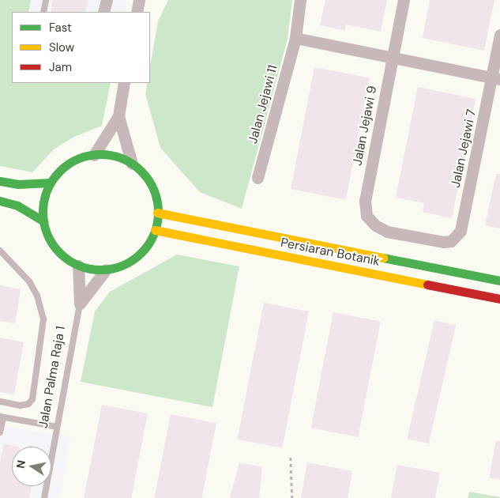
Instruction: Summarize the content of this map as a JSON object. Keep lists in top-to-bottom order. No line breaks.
{"streets":{"main road":["Persiaran Botanik"],"street":["Jalan Jejawi 11","Jalan Jejawi 9","Jalan Jejawi 7","Jalan Palma Raja 1"]},"crossings":[["Jalan Jejawi 9","Jalan Jejawi 7"],["Persiaran Botanik","Jalan Palma Raja 1"]],"legend":["Fast","Slow","Jam"],"north":"left"}
